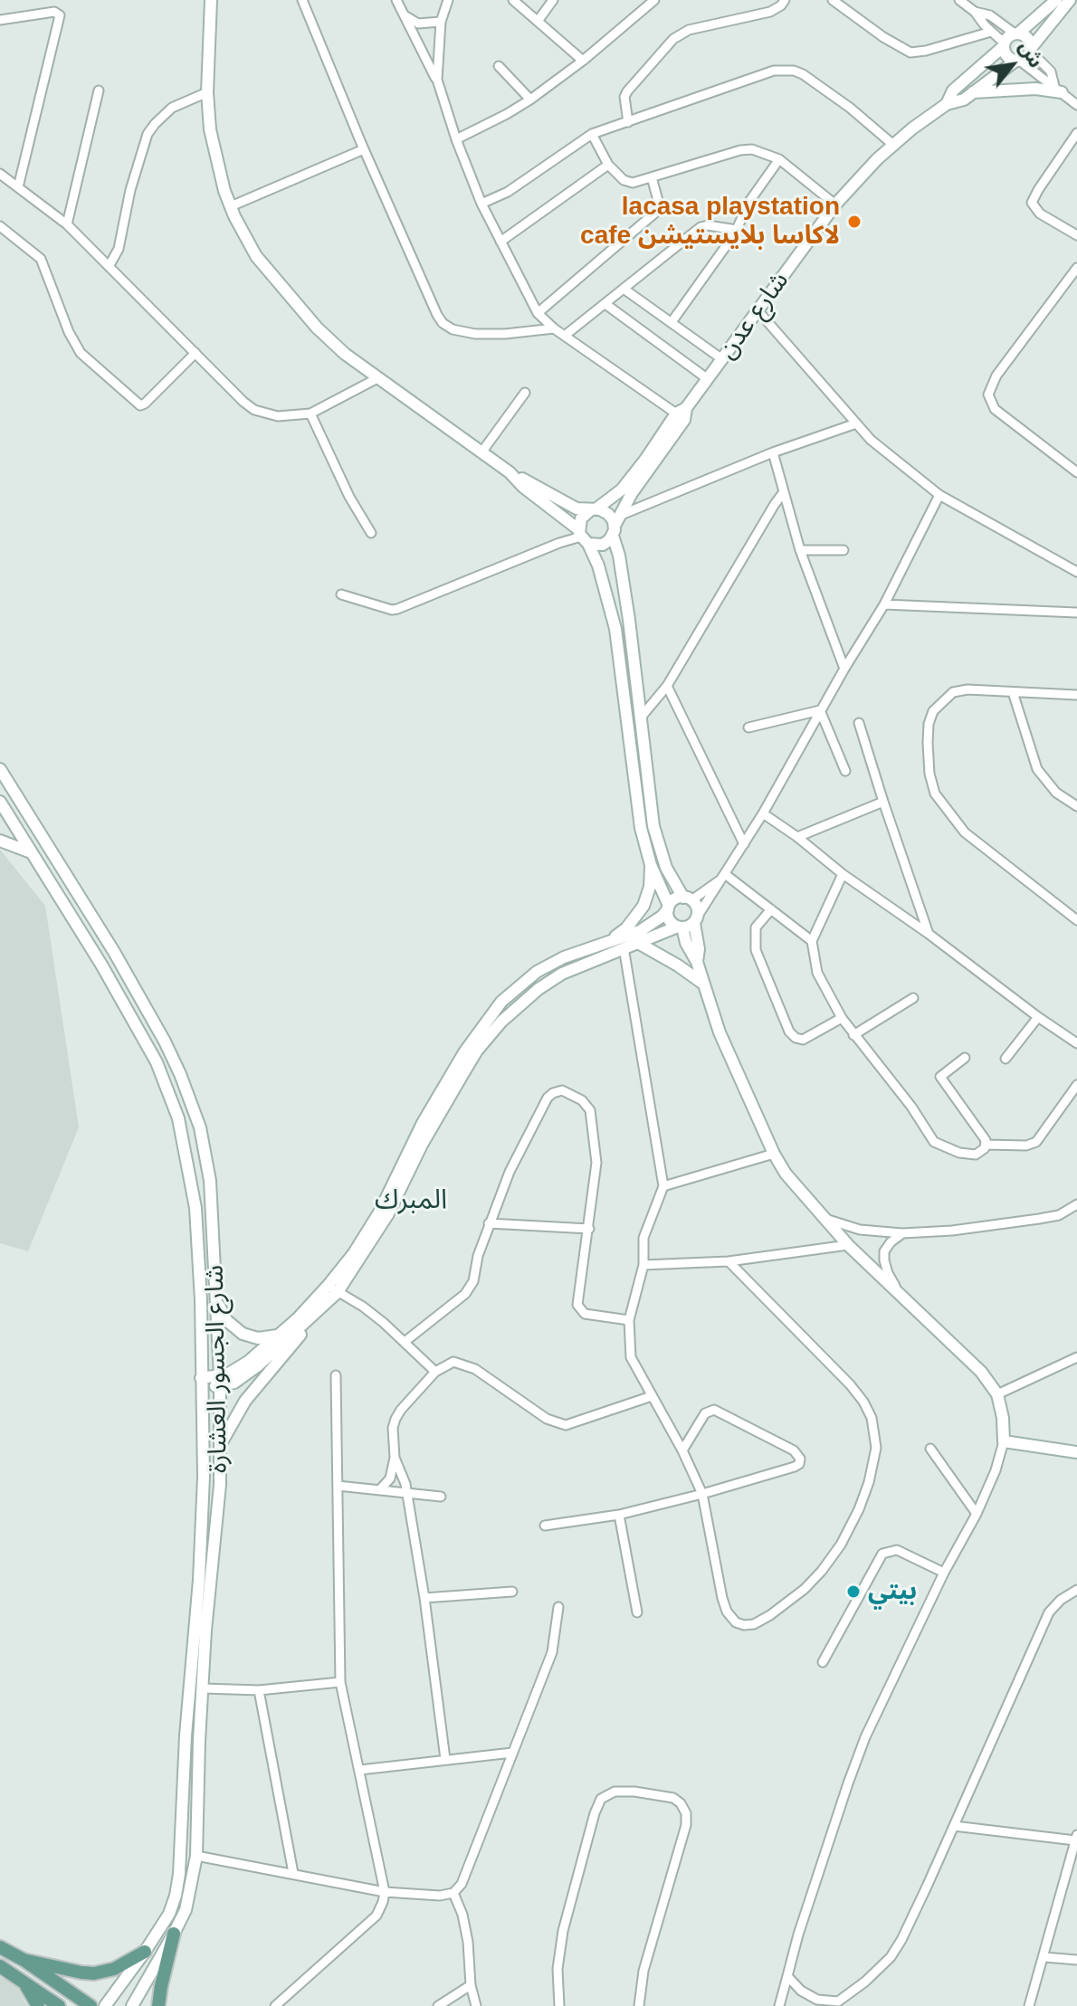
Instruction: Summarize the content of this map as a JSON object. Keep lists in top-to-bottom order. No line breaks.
{"streets":{"street":["شارع عدن","شارع الجسور العشارة"]},"districts":["المبرك"],"places":["lacasa playstation cafe لاكاسا بلايستيشن","بيتي"],"north":"top right"}
